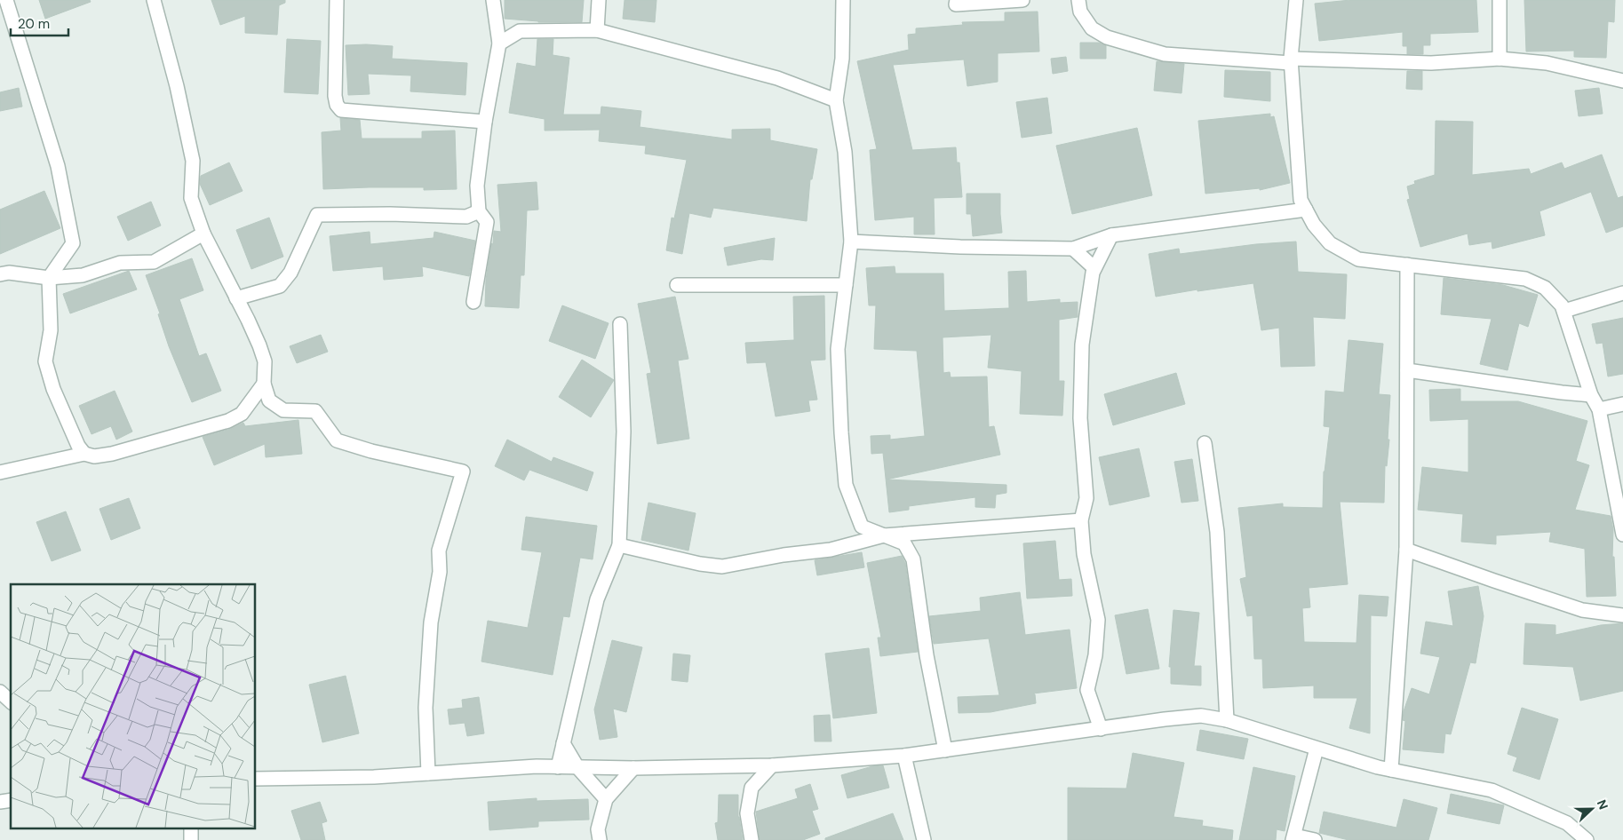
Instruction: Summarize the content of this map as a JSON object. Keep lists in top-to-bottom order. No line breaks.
{"scale_bar":"20 m","north":"right"}
